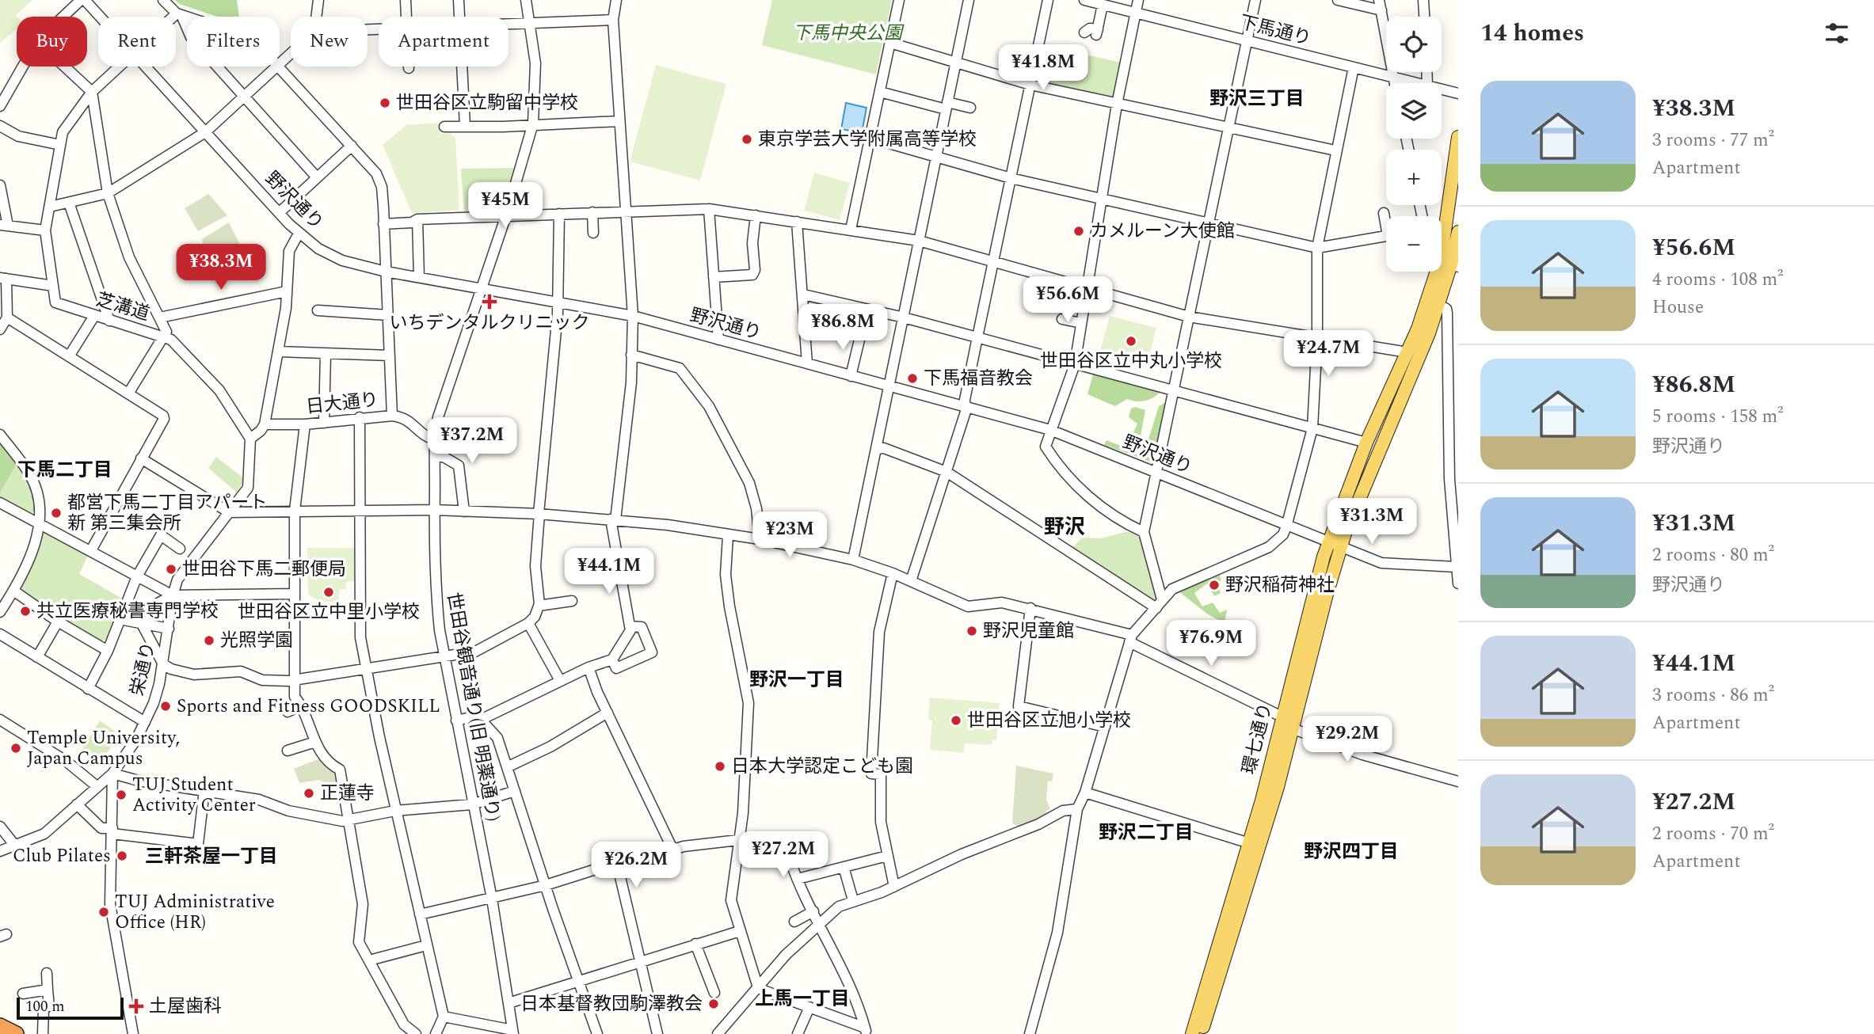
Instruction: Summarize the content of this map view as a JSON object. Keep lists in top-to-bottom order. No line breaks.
{"streets":{"main road":["環七通り"],"street":["下馬通り","野沢通り","芝溝道","日大通り","栄通り","世田谷観音通り(旧 明薬通り)"]},"crossings":[["野沢通り","世田谷観音通り(旧 明薬通り)"],["野沢通り","環七通り"],["芝溝道","栄通り"],["日大通り","世田谷観音通り(旧 明薬通り)"]],"districts":["野沢三丁目","下馬二丁目","野沢","野沢一丁目","野沢二丁目","野沢四丁目","三軒茶屋一丁目","上馬一丁目"],"parks":["下馬中央公園"],"places":{"other":["世田谷区立駒留中学校","東京学芸大学附属高等学校","カメルーン大使館","世田谷区立中丸小学校","下馬福音教会","都営下馬二丁目アパート 新 第三集会所","世田谷下馬二郵便局","野沢稲荷神社","世田谷区立中里小学校","共立医療秘書専門学校","野沢児童館","光照学園","Sports and Fitness GOODSKILL","世田谷区立旭小学校","Temple University, Japan Campus","日本大学認定こども園","正蓮寺","TUJ Student Activity Center","Club Pilates","TUJ Administrative Office (HR)","日本基督教団駒澤教会"],"health":["いちデンタルクリニック","土屋歯科"]},"scale_bar":"100 m","page":{"heading":"14 homes","map_buttons":["+","−"],"chip":["Buy","Rent","Filters","New","Apartment"],"price":["¥41.8M","¥45M","¥38.3M","¥56.6M","¥86.8M","¥24.7M","¥37.2M","¥31.3M","¥23M","¥44.1M","¥76.9M","¥29.2M","¥27.2M","¥26.2M"],"list":[{"name":"¥38.3M","note":"3 rooms · 77 m² · Apartment"},{"name":"¥56.6M","note":"4 rooms · 108 m² · House"},{"name":"¥86.8M","note":"5 rooms · 158 m² · 野沢通り"},{"name":"¥31.3M","note":"2 rooms · 80 m² · 野沢通り"},{"name":"¥44.1M","note":"3 rooms · 86 m² · Apartment"},{"name":"¥27.2M","note":"2 rooms · 70 m² · Apartment"}],"scale":"100 m"}}
